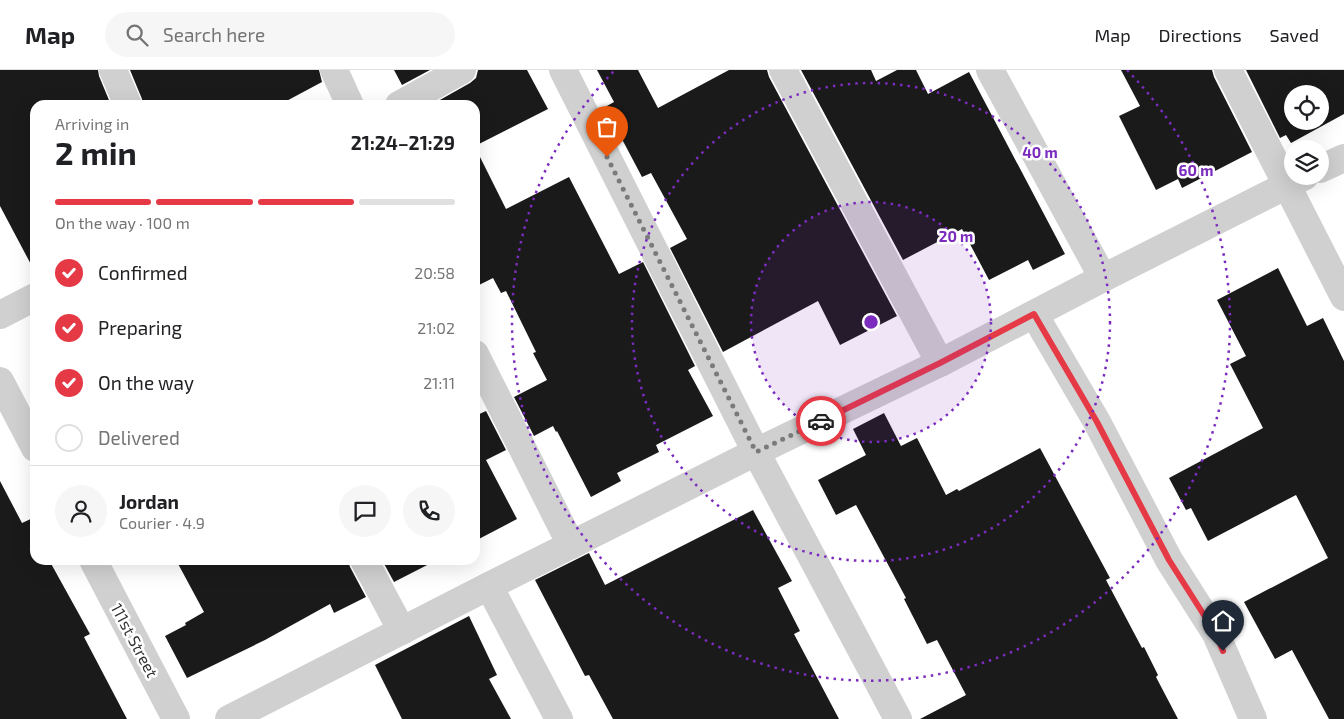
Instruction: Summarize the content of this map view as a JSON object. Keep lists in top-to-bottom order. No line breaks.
{"streets":{"street":["111st Street"]},"page":{"header":"Map","search":"Search here","nav":["Map","Directions","Saved"],"heading":["2 min","Arriving in","21:24–21:29"],"panel":["Jordan","Courier · 4.9"],"bar":"On the way · 100 m","list":[["Confirmed","20:58"],["Preparing","21:02"],["On the way","21:11"],"Delivered"]},"rings":["40 m","60 m","20 m"]}
